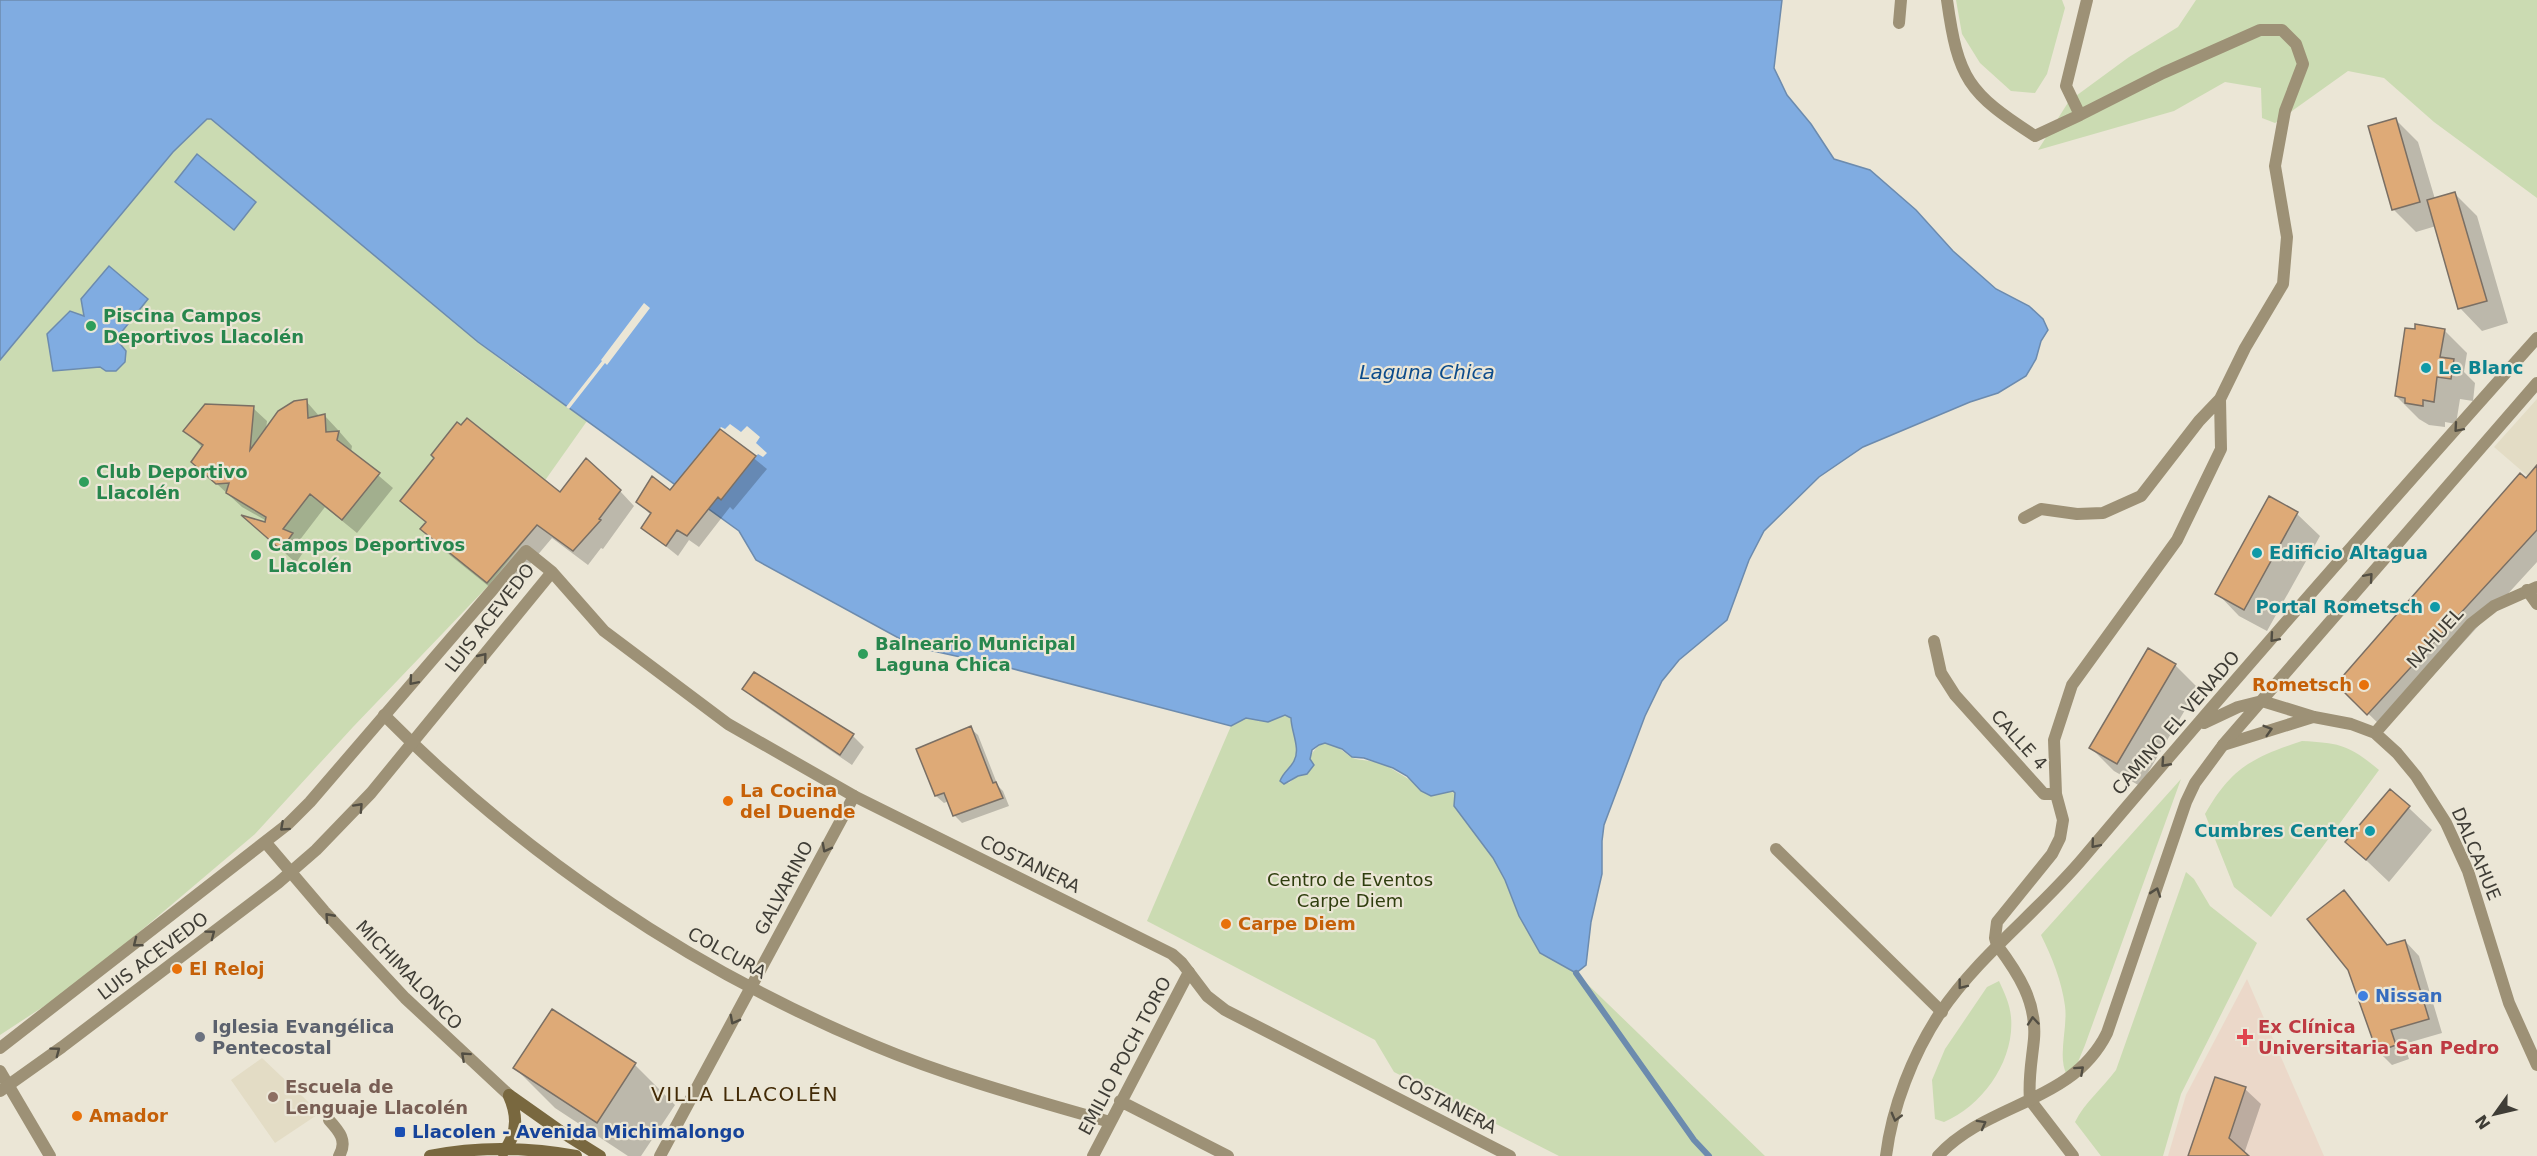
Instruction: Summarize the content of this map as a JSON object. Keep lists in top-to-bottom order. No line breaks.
{"streets":{"street":["LUIS ACEVEDO","NAHUEL","CAMINO EL VENADO","CALLE 4","DALCAHUE","COSTANERA","GALVARINO","COLCURA","MICHIMALONCO","EMILIO POCH TORO"]},"crossings":[["LUIS ACEVEDO","COSTANERA"],["LUIS ACEVEDO","COLCURA"],["LUIS ACEVEDO","MICHIMALONCO"],["NAHUEL","DALCAHUE"],["COSTANERA","GALVARINO"],["COSTANERA","EMILIO POCH TORO"],["GALVARINO","COLCURA"],["COLCURA","EMILIO POCH TORO"]],"one_way":["GALVARINO","MICHIMALONCO"],"districts":["VILLA LLACOLÉN"],"water":["Laguna Chica"],"parks":["Centro de Eventos Carpe Diem"],"places":{"other":["Piscina Campos Deportivos Llacolén","Le Blanc","Club Deportivo Llacolén","Edificio Altagua","Campos Deportivos Llacolén","Portal Rometsch","Balneario Municipal Laguna Chica","Rometsch","La Cocina del Duende","Cumbres Center","Carpe Diem","El Reloj","Nissan","Iglesia Evangélica Pentecostal","Escuela de Lenguaje Llacolén","Amador"],"health":["Ex Clínica Universitaria San Pedro"],"transit":["Llacolen - Avenida Michimalongo"]},"north":"bottom left"}
